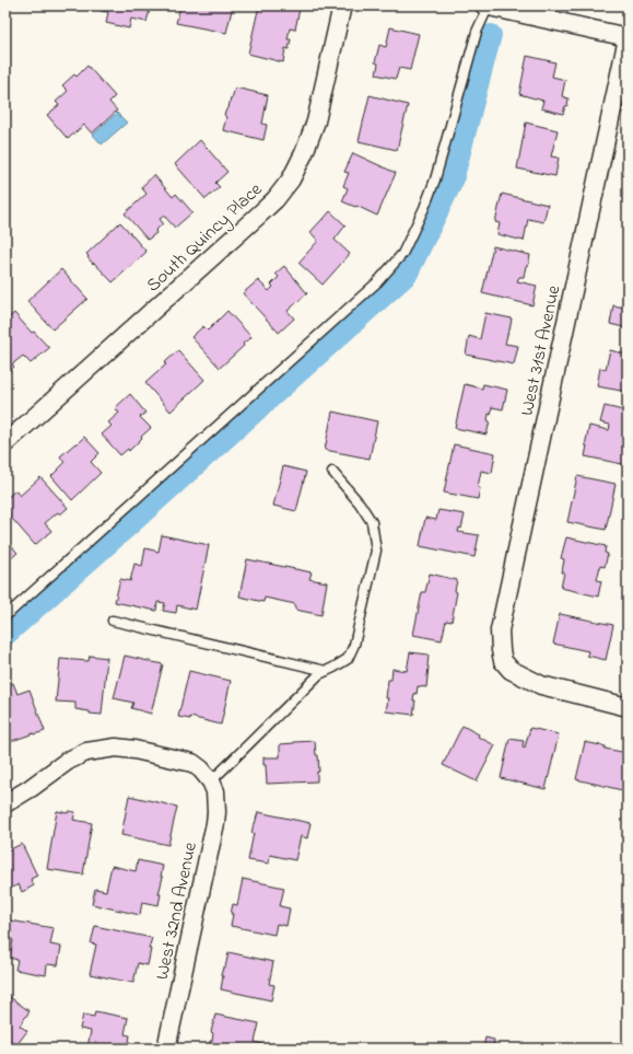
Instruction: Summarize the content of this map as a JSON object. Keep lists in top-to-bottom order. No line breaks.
{"streets":{"street":["South Quincy Place","West 31st Avenue","West 32nd Avenue"]}}
